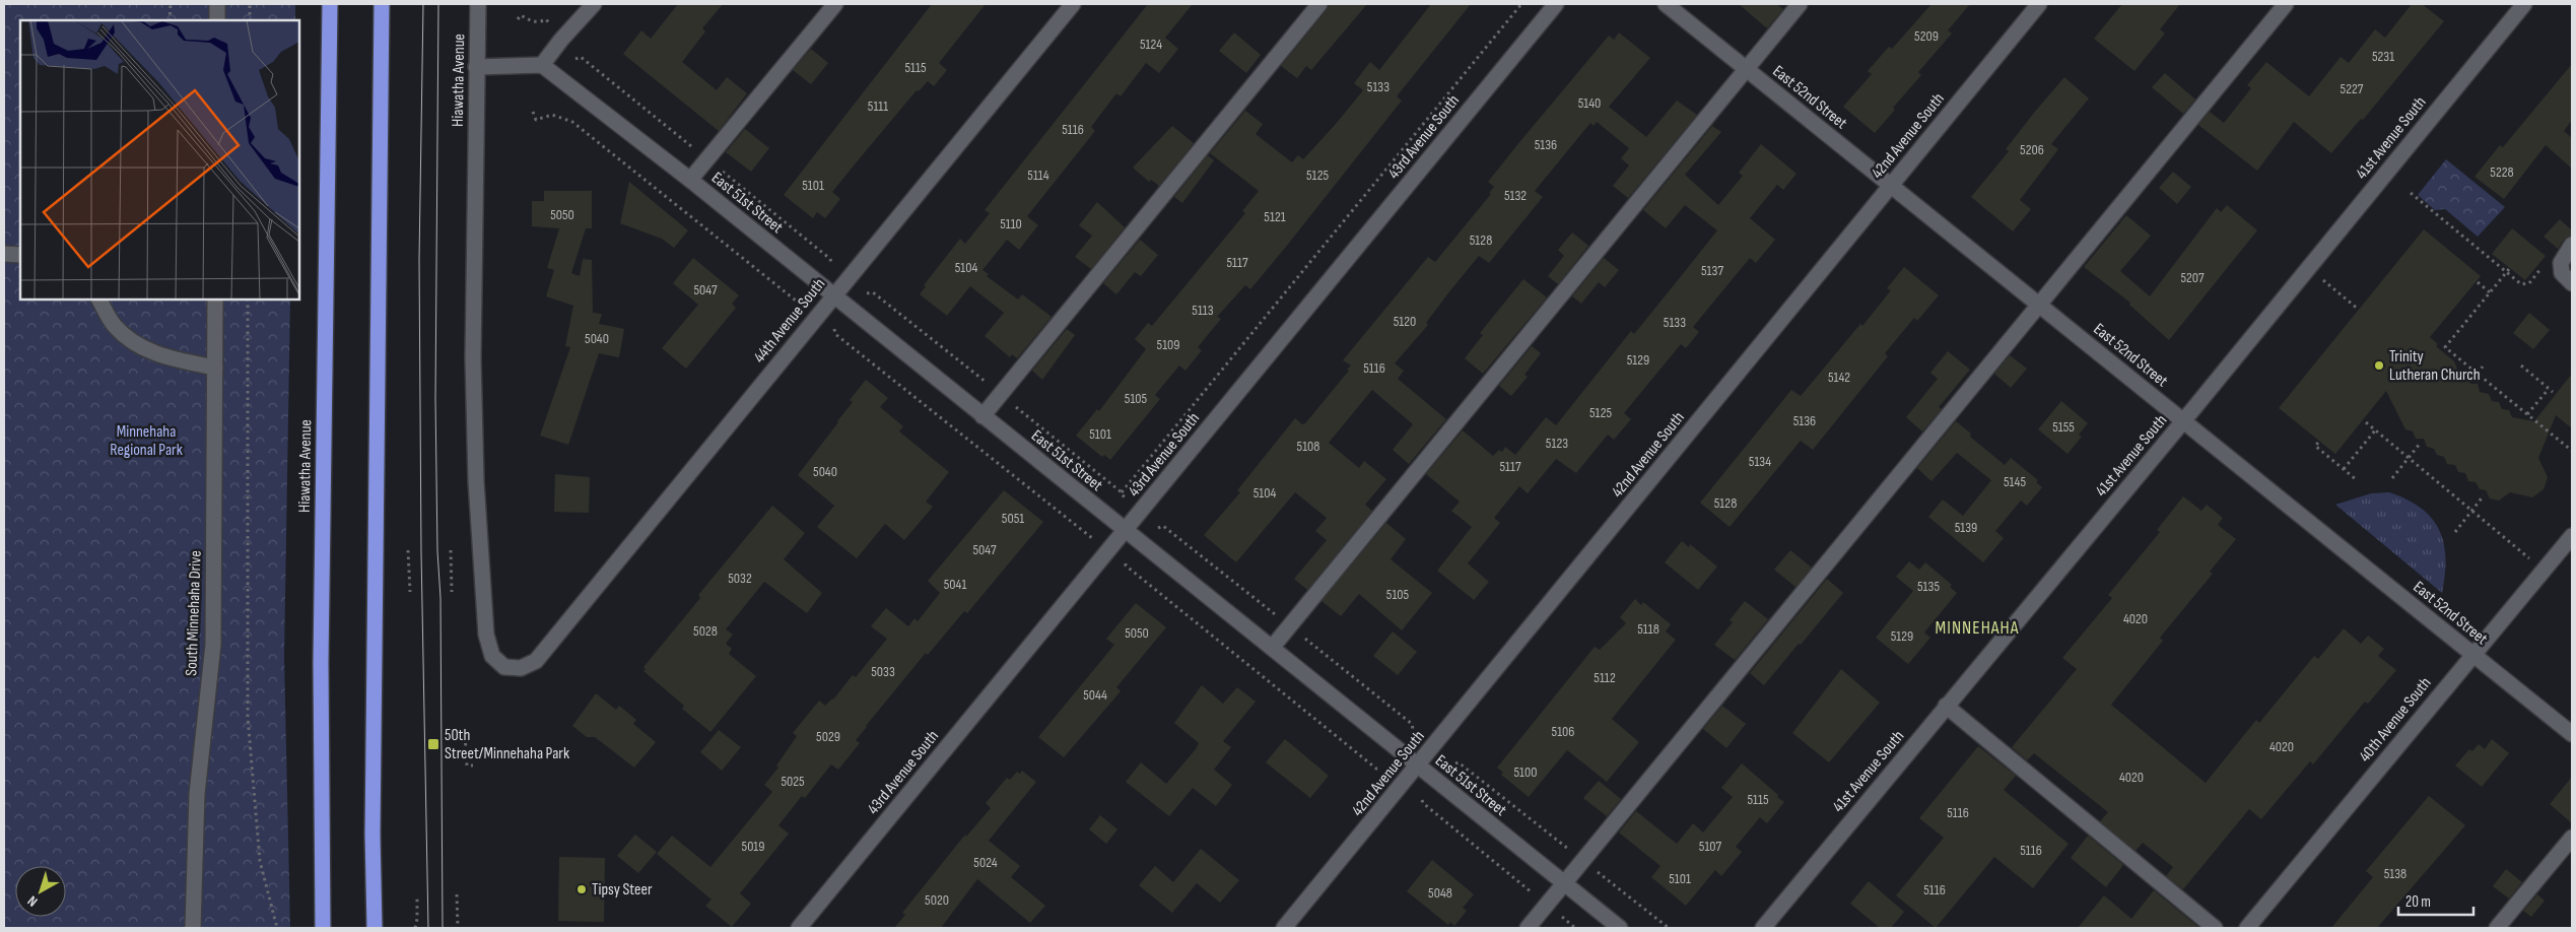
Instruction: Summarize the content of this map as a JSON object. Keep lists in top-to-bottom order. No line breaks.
{"streets":{"highway":["Hiawatha Avenue"],"street":["East 52nd Street","42nd Avenue South","43rd Avenue South","41st Avenue South","East 51st Street","44th Avenue South","South Minnehaha Drive","40th Avenue South"]},"crossings":[["Hiawatha Avenue","44th Avenue South"],["East 52nd Street","42nd Avenue South"],["East 52nd Street","41st Avenue South"],["East 52nd Street","40th Avenue South"],["42nd Avenue South","East 51st Street"],["43rd Avenue South","East 51st Street"],["East 51st Street","44th Avenue South"]],"districts":["MINNEHAHA"],"parks":["Minnehaha Regional Park"],"places":{"other":["Trinity Lutheran Church","Tipsy Steer"],"transit":["50th Street/Minnehaha Park"]},"house_numbers":["5209","5124","5231","5115","5133","5227","5140","5111","5116","5136","5206","5228","5114","5125","5101","5132","5050","5121","5110","5128","5117","5104","5137","5207","5047","5113","5120","5133","5040","5109","5129","5116","5142","5105","5125","5136","5155","5101","5123","5108","5134","5117","5040","5145","5104","5128","5051","5139","5047","5032","5041","5135","5105","4020","5118","5028","5050","5129","5033","5112","5044","5106","5029","4020","5100","4020","5025","5115","5116","5019","5107","5116","5024","5138","5101","5116","5048","5020"],"scale_bar":"20 m","north":"bottom left"}
